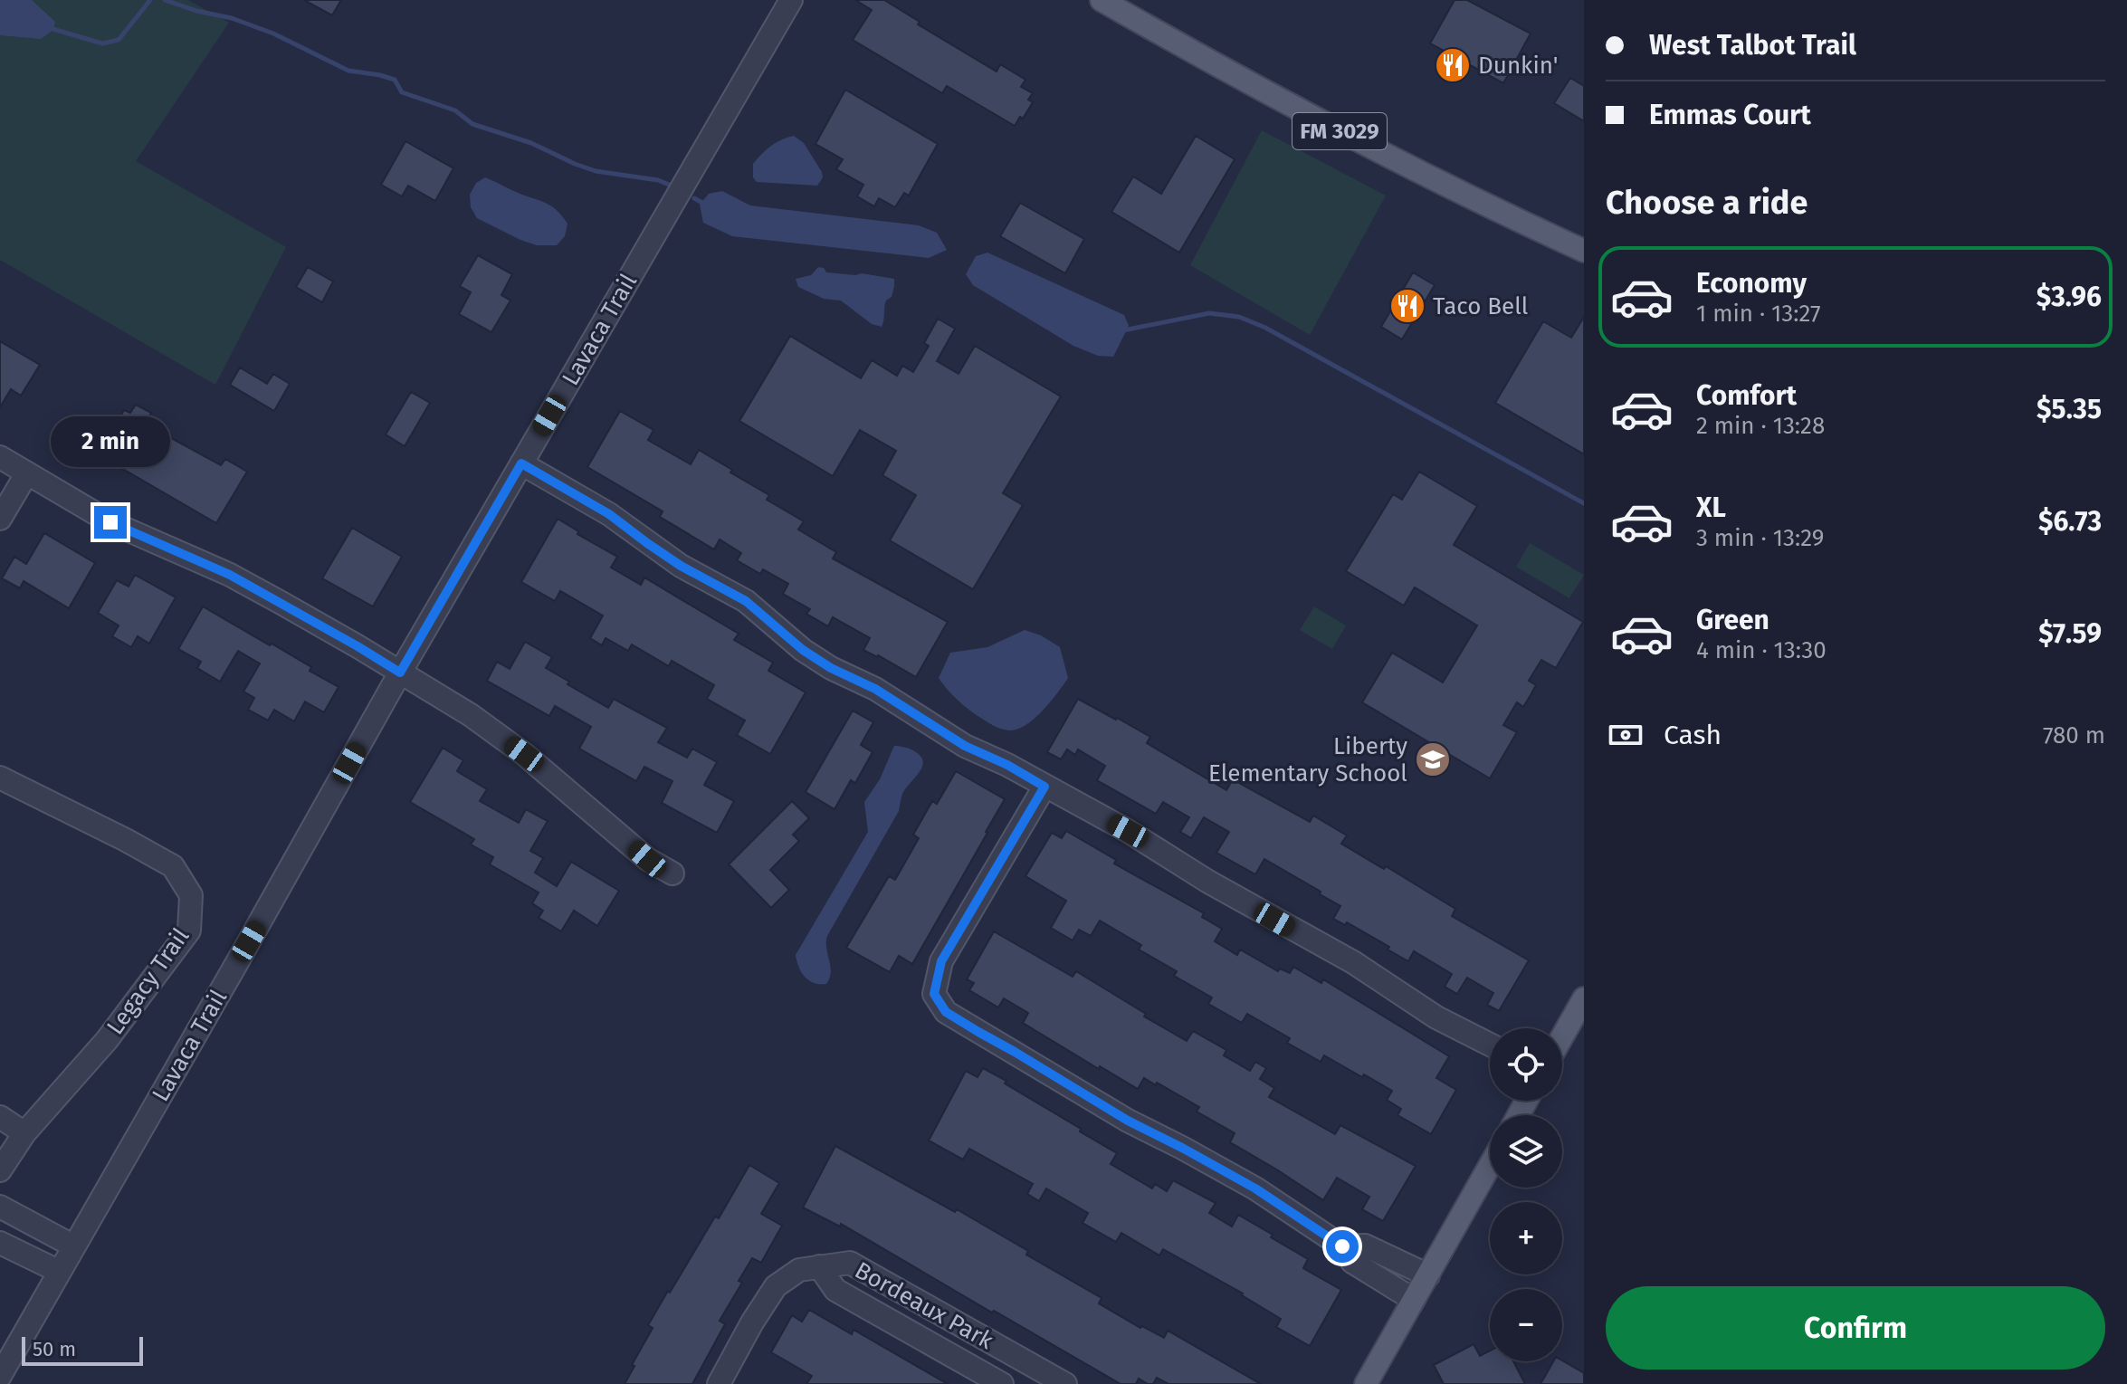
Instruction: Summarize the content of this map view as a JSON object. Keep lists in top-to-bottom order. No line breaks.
{"streets":{"main road":["FM 3029"],"street":["Lavaca Trail","Legacy Trail","Bordeaux Park"]},"places":{"restaurant":["Dunkin'","Taco Bell"],"school or university":["Liberty Elementary School"]},"scale_bar":"50 m","page":{"banner":["West Talbot Trail","Emmas Court"],"heading":"Choose a ride","list":[{"name":"Economy","note":"1 min · 13:27","value":"$3.96"},{"name":"Comfort","note":"2 min · 13:28","value":"$5.35"},{"name":"XL","note":"3 min · 13:29","value":"$6.73"},{"name":"Green","note":"4 min · 13:30","value":"$7.59"}],"bubble":"2 min","pay":["Cash","780 m"],"map_buttons":["+","−"],"buttons":"Confirm","scale":"50 m"}}
